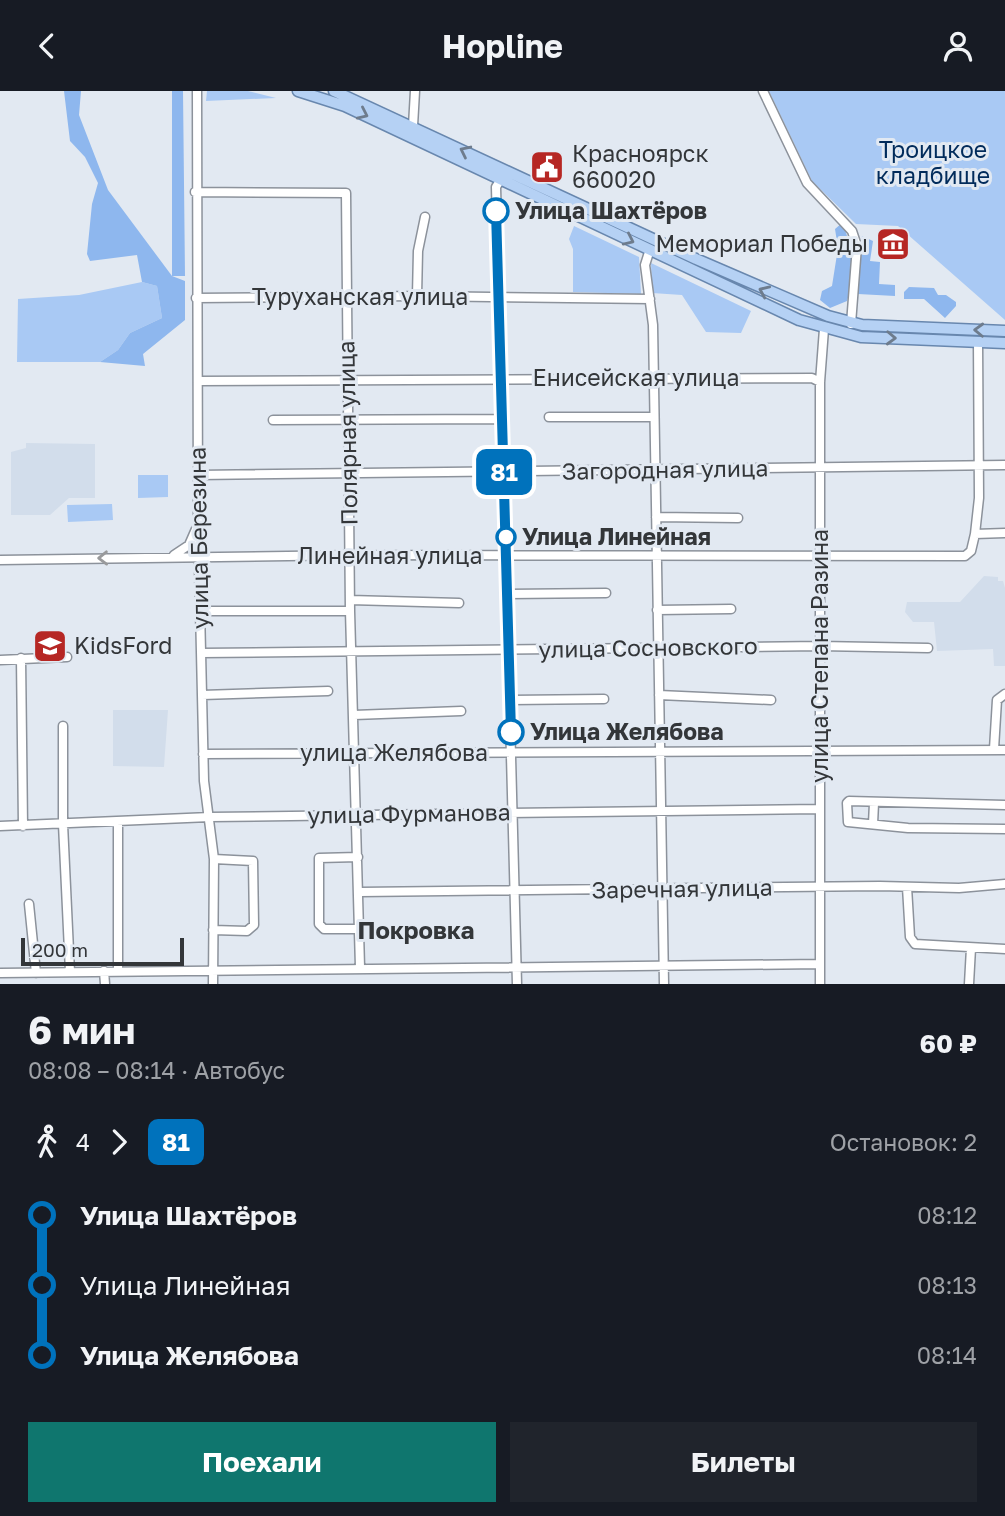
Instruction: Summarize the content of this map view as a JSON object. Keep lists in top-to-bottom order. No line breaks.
{"streets":{"street":["Туруханская улица","Енисейская улица","Полярная улица","Загородная улица","улица Березина","Линейная улица","улица Сосновского","улица Степана Разина","улица Желябова","улица Фурманова","Заречная улица"]},"crossings":[["Туруханская улица","Полярная улица"],["Туруханская улица","улица Березина"],["Енисейская улица","Полярная улица"],["Енисейская улица","улица Березина"],["Енисейская улица","улица Степана Разина"],["Полярная улица","Загородная улица"],["Полярная улица","улица Березина"],["Полярная улица","Линейная улица"],["Полярная улица","улица Сосновского"],["Полярная улица","улица Желябова"],["Полярная улица","улица Фурманова"],["Полярная улица","Заречная улица"],["Загородная улица","улица Березина"],["Загородная улица","улица Степана Разина"],["улица Березина","Линейная улица"],["улица Березина","улица Сосновского"],["улица Березина","улица Желябова"],["улица Березина","улица Фурманова"],["Линейная улица","улица Степана Разина"],["улица Сосновского","улица Степана Разина"],["улица Степана Разина","улица Желябова"],["улица Степана Разина","улица Фурманова"],["улица Степана Разина","Заречная улица"]],"districts":["Покровка"],"parks":["Троицкое кладбище"],"places":{"public building":["Красноярск 660020"],"other":["Улица Шахтёров","Улица Линейная","Улица Желябова"],"museum":["Мемориал Победы"],"school or university":["KidsFord"]},"lines":["bus line 81"],"scale_bar":"200 m","page":{"header":"Hopline","on_map":"81","scale":"200 m","heading":["6 мин","08:08 – 08:14 · Автобус","60 ₽"],"legs":["4","81","Остановок: 2"],"list":[{"name":"Улица Шахтёров","value":"08:12"},{"name":"Улица Линейная","value":"08:13"},{"name":"Улица Желябова","value":"08:14"}],"buttons":["Поехали","Билеты"]}}
